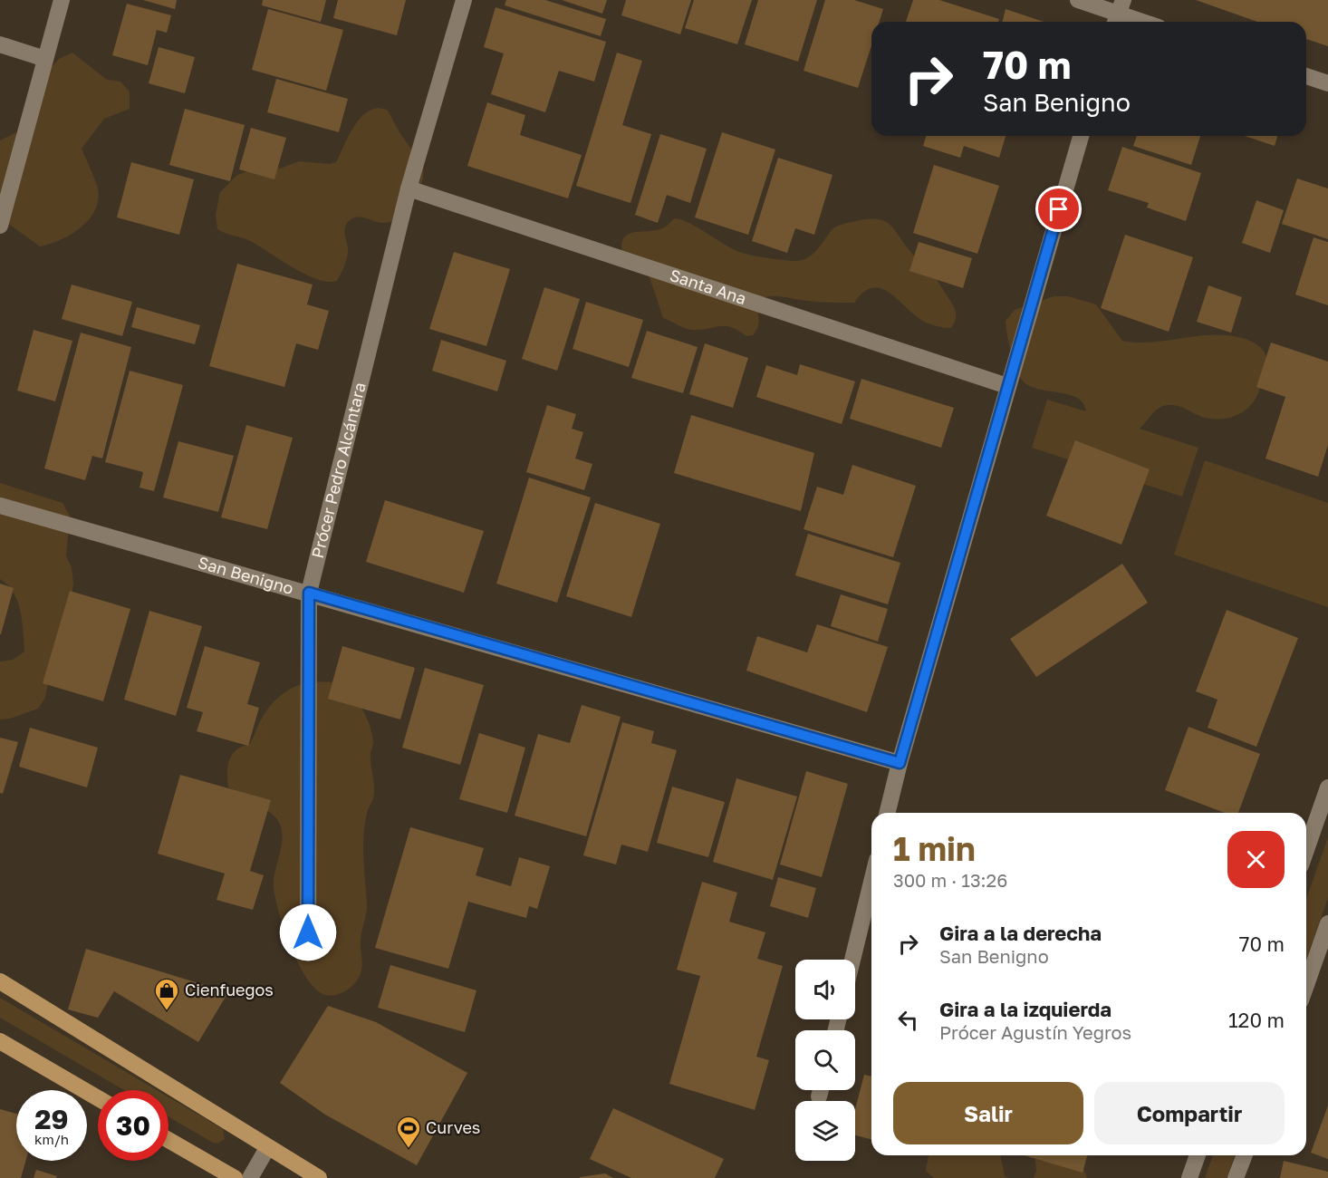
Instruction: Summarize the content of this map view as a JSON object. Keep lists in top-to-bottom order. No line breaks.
{"streets":{"street":["Santa Ana","Prócer Pedro Alcántara","San Benigno"]},"crossings":[["Santa Ana","Prócer Pedro Alcántara"],["Prócer Pedro Alcántara","San Benigno"]],"places":{"shop":["Cienfuegos"],"sports":["Curves"]},"page":{"turn":["70 m","San Benigno"],"heading":["1 min","300 m · 13:26"],"list":[{"name":"Gira a la derecha","note":"San Benigno","value":"70 m"},{"name":"Gira a la izquierda","note":"Prócer Agustín Yegros","value":"120 m"}],"buttons":["Salir","Compartir"],"speed":"29 km/h","limit":"30"}}
